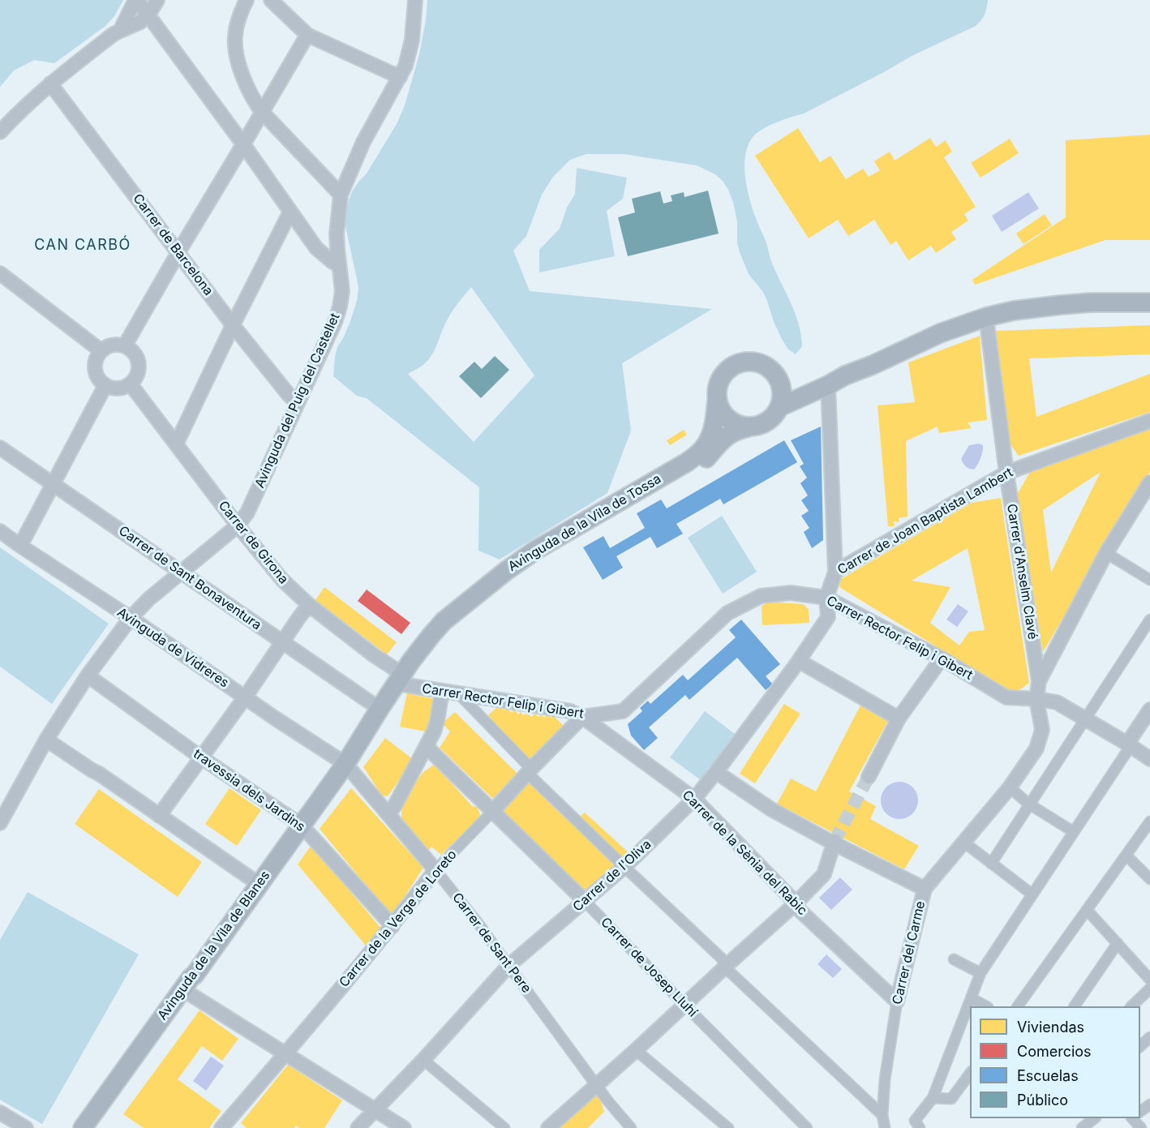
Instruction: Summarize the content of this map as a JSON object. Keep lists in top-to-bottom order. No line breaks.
{"streets":{"main road":["Avinguda de la Vila de Tossa","Avinguda de la Vila de Blanes"],"street":["Carrer de Barcelona","Avinguda del Puig del Castellet","Carrer de Joan Baptista Lambert","Carrer de Girona","Carrer d'Anselm Clavé","Carrer de Sant Bonaventura","Carrer Rector Felip i Gibert","Avinguda de Vidreres","travessia dels Jardins","Carrer de la Sènia del Rabic","Carrer de l'Oliva","Carrer de la Verge de Loreto","Carrer de Sant Pere","Carrer del Carme","Carrer de Josep Lluhí"]},"crossings":[["Carrer de Barcelona","Avinguda del Puig del Castellet"],["Avinguda del Puig del Castellet","Carrer de Girona"],["Avinguda del Puig del Castellet","Carrer de Sant Bonaventura"],["Avinguda del Puig del Castellet","Avinguda de Vidreres"],["Avinguda del Puig del Castellet","travessia dels Jardins"],["Carrer de Joan Baptista Lambert","Carrer d'Anselm Clavé"],["Carrer de Joan Baptista Lambert","Carrer Rector Felip i Gibert"],["Carrer de Joan Baptista Lambert","Carrer de l'Oliva"],["Avinguda de la Vila de Tossa","Carrer de Girona"],["Avinguda de la Vila de Tossa","Carrer de Sant Bonaventura"],["Avinguda de la Vila de Tossa","Carrer Rector Felip i Gibert"],["Avinguda de la Vila de Tossa","Avinguda de Vidreres"],["Avinguda de la Vila de Tossa","Carrer de Sant Pere"],["Avinguda de la Vila de Tossa","Avinguda de la Vila de Blanes"],["Carrer de Girona","Carrer Rector Felip i Gibert"],["Carrer Rector Felip i Gibert","Carrer de la Sènia del Rabic"],["Carrer Rector Felip i Gibert","Carrer de l'Oliva"],["Carrer Rector Felip i Gibert","Carrer de la Verge de Loreto"],["Carrer Rector Felip i Gibert","Carrer del Carme"],["Avinguda de Vidreres","Carrer de Sant Pere"],["Avinguda de Vidreres","Avinguda de la Vila de Blanes"],["travessia dels Jardins","Carrer de la Verge de Loreto"],["travessia dels Jardins","Avinguda de la Vila de Blanes"],["Carrer de la Sènia del Rabic","Carrer de l'Oliva"],["Carrer de la Sènia del Rabic","Carrer de la Verge de Loreto"],["Carrer de la Sènia del Rabic","Carrer del Carme"],["Carrer de l'Oliva","Carrer de Sant Pere"],["Carrer de l'Oliva","Carrer de Josep Lluhí"],["Carrer de la Verge de Loreto","Carrer de Sant Pere"],["Carrer de la Verge de Loreto","Carrer de Josep Lluhí"],["Carrer de Sant Pere","Avinguda de la Vila de Blanes"]],"districts":["CAN CARBÓ"],"legend":["Viviendas","Comercios","Escuelas","Público"]}
